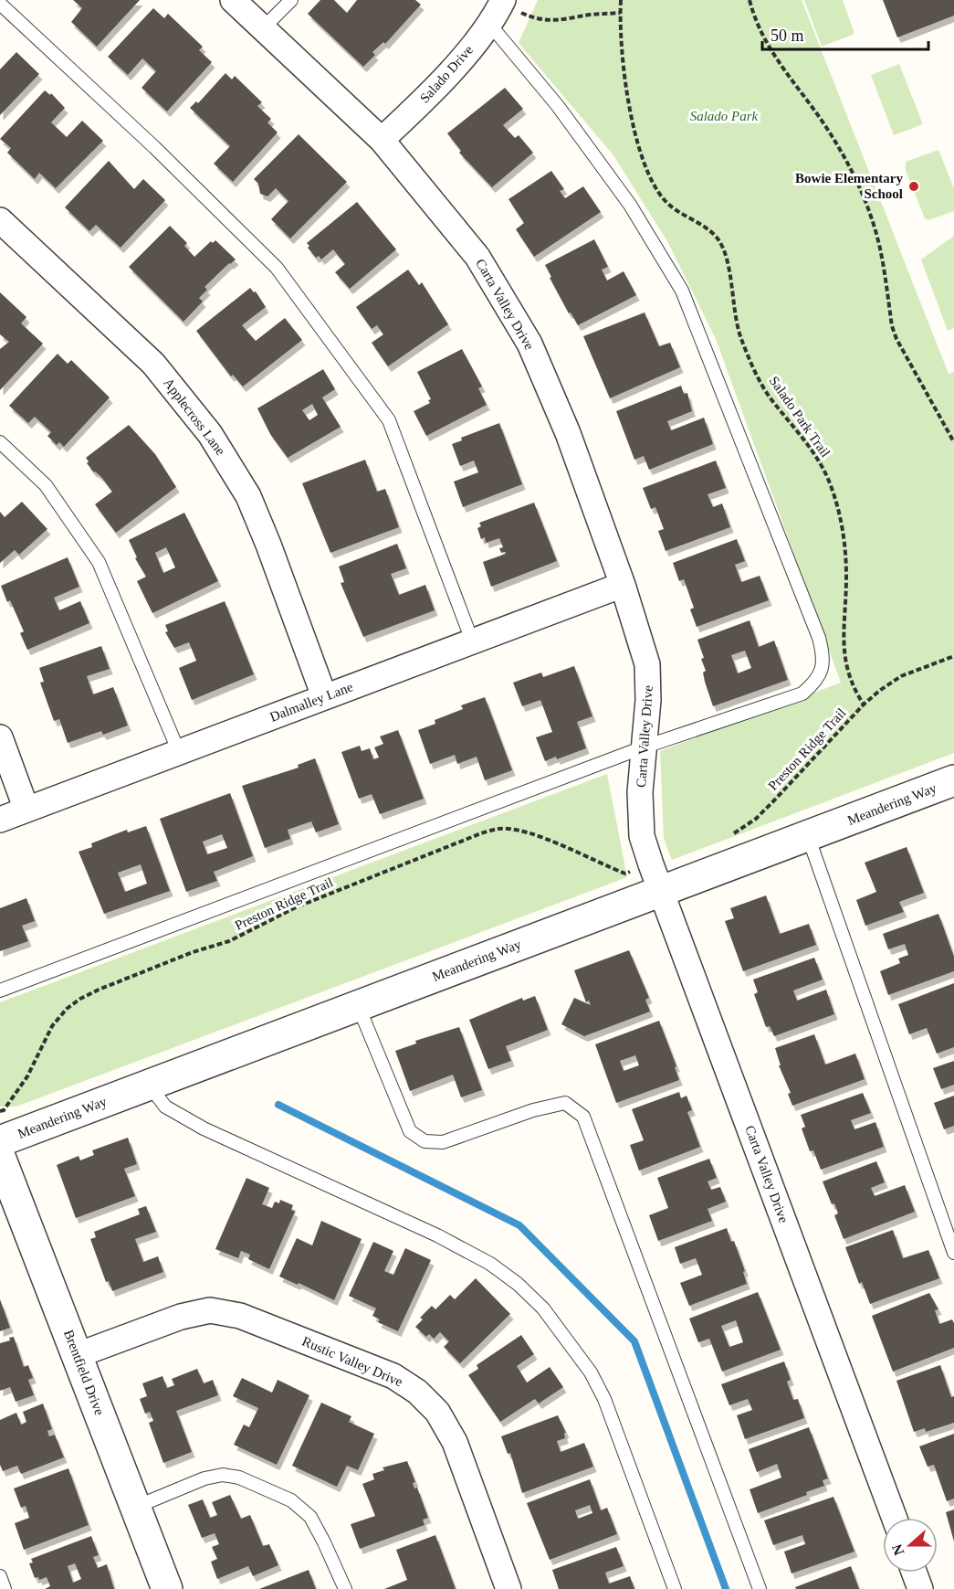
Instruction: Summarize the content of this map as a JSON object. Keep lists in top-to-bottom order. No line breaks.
{"streets":{"street":["Salado Drive","Carta Valley Drive","Applecross Lane","Dalmalley Lane","Meandering Way","Rustic Valley Drive","Brentfield Drive"],"path":["Salado Park Trail","Preston Ridge Trail"]},"crossings":[["Salado Drive","Carta Valley Drive"],["Carta Valley Drive","Dalmalley Lane"],["Carta Valley Drive","Meandering Way"],["Applecross Lane","Dalmalley Lane"],["Salado Park Trail","Preston Ridge Trail"],["Rustic Valley Drive","Brentfield Drive"]],"parks":["Salado Park"],"places":["Bowie Elementary School"],"scale_bar":"50 m","north":"left"}
